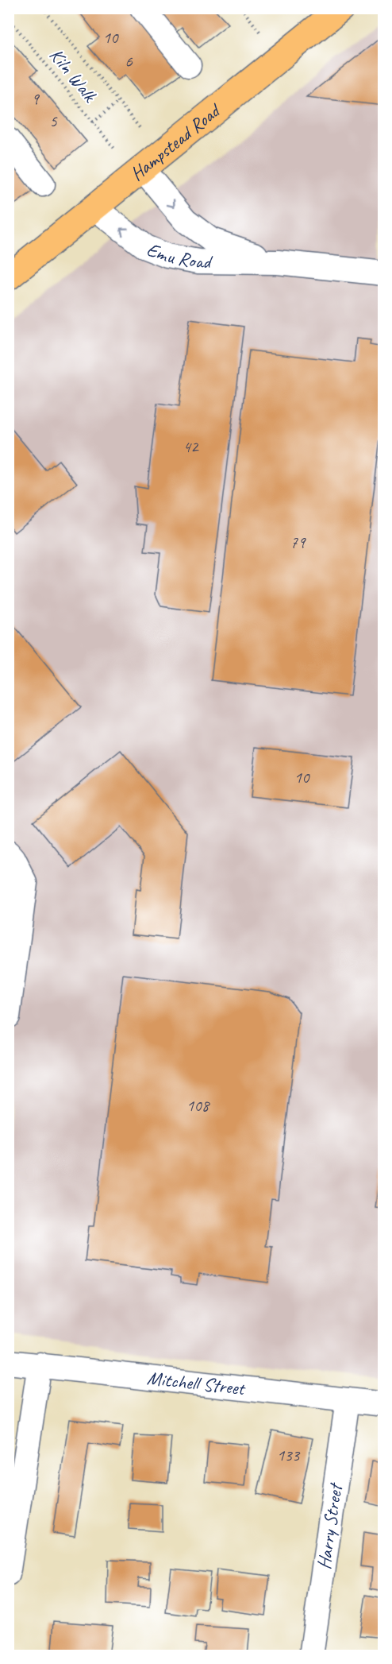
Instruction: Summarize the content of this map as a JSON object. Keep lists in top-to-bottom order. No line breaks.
{"streets":{"main road":["Hampstead Road"],"street":["Emu Road","Mitchell Street","Harry Street"],"path":["Kiln Walk"]},"crossings":[["Hampstead Road","Emu Road"],["Mitchell Street","Harry Street"]],"house_numbers":["10","6","9","5","42","79","10","108","133"]}
